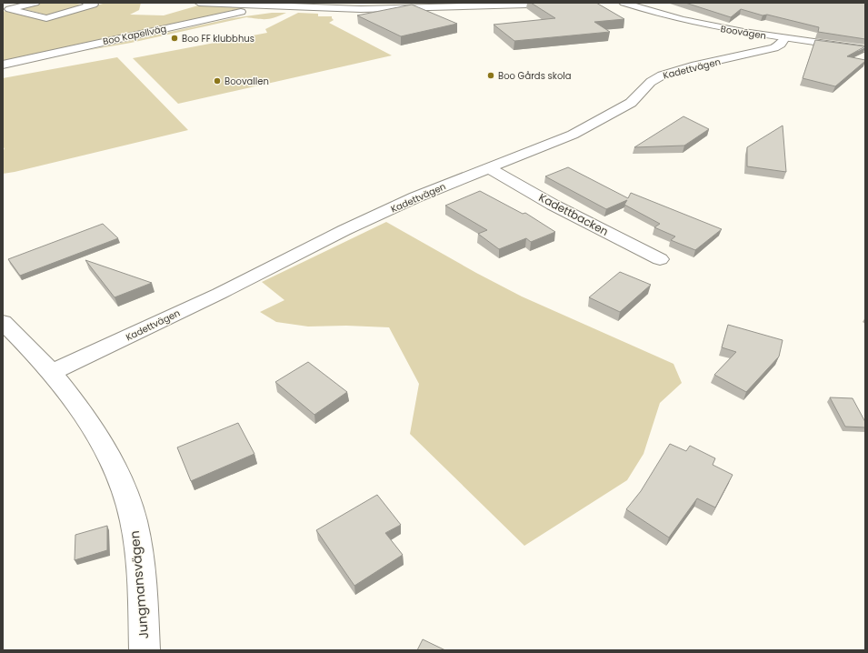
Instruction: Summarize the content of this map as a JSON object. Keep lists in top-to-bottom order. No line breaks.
{"streets":{"street":["Boovägen","Boo Kapellväg","Kadettvägen","Kadettbacken","Jungmansvägen"]},"crossings":[["Boovägen","Kadettvägen"],["Kadettvägen","Kadettbacken"],["Kadettvägen","Jungmansvägen"]],"places":["Boo FF klubbhus","Boo Gårds skola","Boovallen"]}
